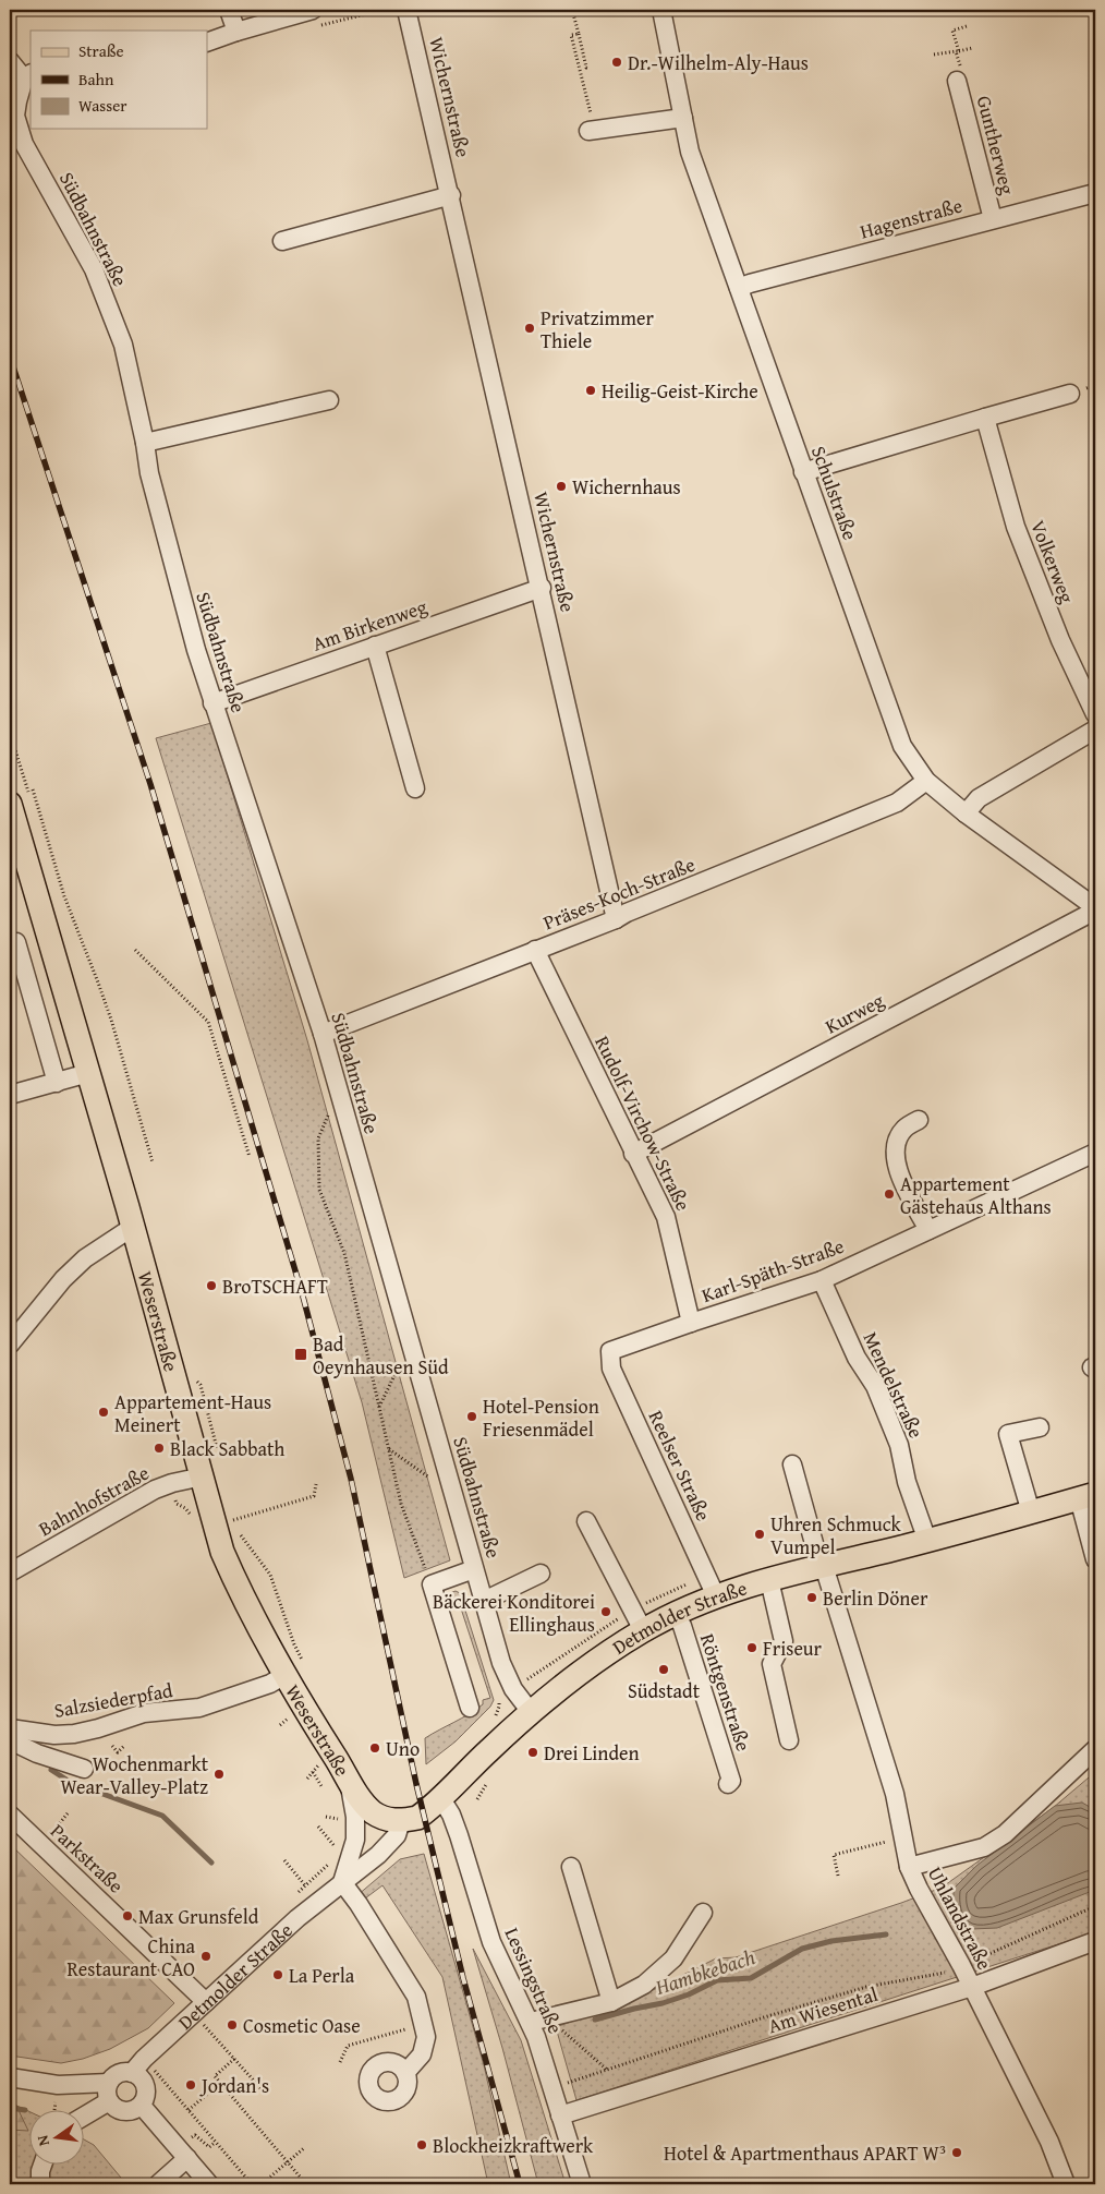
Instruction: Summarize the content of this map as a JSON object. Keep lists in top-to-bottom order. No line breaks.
{"streets":{"main road":["Weserstraße","Detmolder Straße"],"street":["Wichernstraße","Guntherweg","Hagenstraße","Südbahnstraße","Schulstraße","Volkerweg","Am Birkenweg","Präses-Koch-Straße","Kurweg","Rudolf-Virchow-Straße","Karl-Späth-Straße","Mendelstraße","Reelser Straße","Bahnhofstraße","Röntgenstraße","Salzsiederpfad","Parkstraße","Uhlandstraße","Lessingstraße","Am Wiesental"]},"crossings":[["Wichernstraße","Am Birkenweg"],["Wichernstraße","Präses-Koch-Straße"],["Guntherweg","Hagenstraße"],["Hagenstraße","Schulstraße"],["Südbahnstraße","Am Birkenweg"],["Südbahnstraße","Präses-Koch-Straße"],["Südbahnstraße","Detmolder Straße"],["Schulstraße","Präses-Koch-Straße"],["Schulstraße","Kurweg"],["Präses-Koch-Straße","Rudolf-Virchow-Straße"],["Kurweg","Rudolf-Virchow-Straße"],["Rudolf-Virchow-Straße","Karl-Späth-Straße"],["Karl-Späth-Straße","Mendelstraße"],["Karl-Späth-Straße","Reelser Straße"],["Weserstraße","Bahnhofstraße"],["Weserstraße","Detmolder Straße"],["Weserstraße","Salzsiederpfad"],["Mendelstraße","Detmolder Straße"],["Reelser Straße","Detmolder Straße"],["Detmolder Straße","Röntgenstraße"],["Detmolder Straße","Parkstraße"],["Detmolder Straße","Uhlandstraße"],["Detmolder Straße","Lessingstraße"],["Uhlandstraße","Am Wiesental"],["Lessingstraße","Am Wiesental"]],"water":["Hambkebach"],"places":{"other":["Dr.-Wilhelm-Aly-Haus","Privatzimmer Thiele","Heilig-Geist-Kirche","Wichernhaus","Appartement Gästehaus Althans","BroTSCHAFT","Appartement-Haus Meinert","Hotel-Pension Friesenmädel","Black Sabbath","Uhren Schmuck Vumpel","Berlin Döner","Bäckerei Konditorei Ellinghaus","Friseur","Südstadt","Uno","Drei Linden","Wochenmarkt Wear-Valley-Platz","Max Grunsfeld","China Restaurant CAO","La Perla","Cosmetic Oase","Jordan's","Blockheizkraftwerk","Hotel & Apartmenthaus APART W³"],"transit":["Bad Oeynhausen Süd"]},"legend":["Straße","Bahn","Wasser"],"north":"left"}
